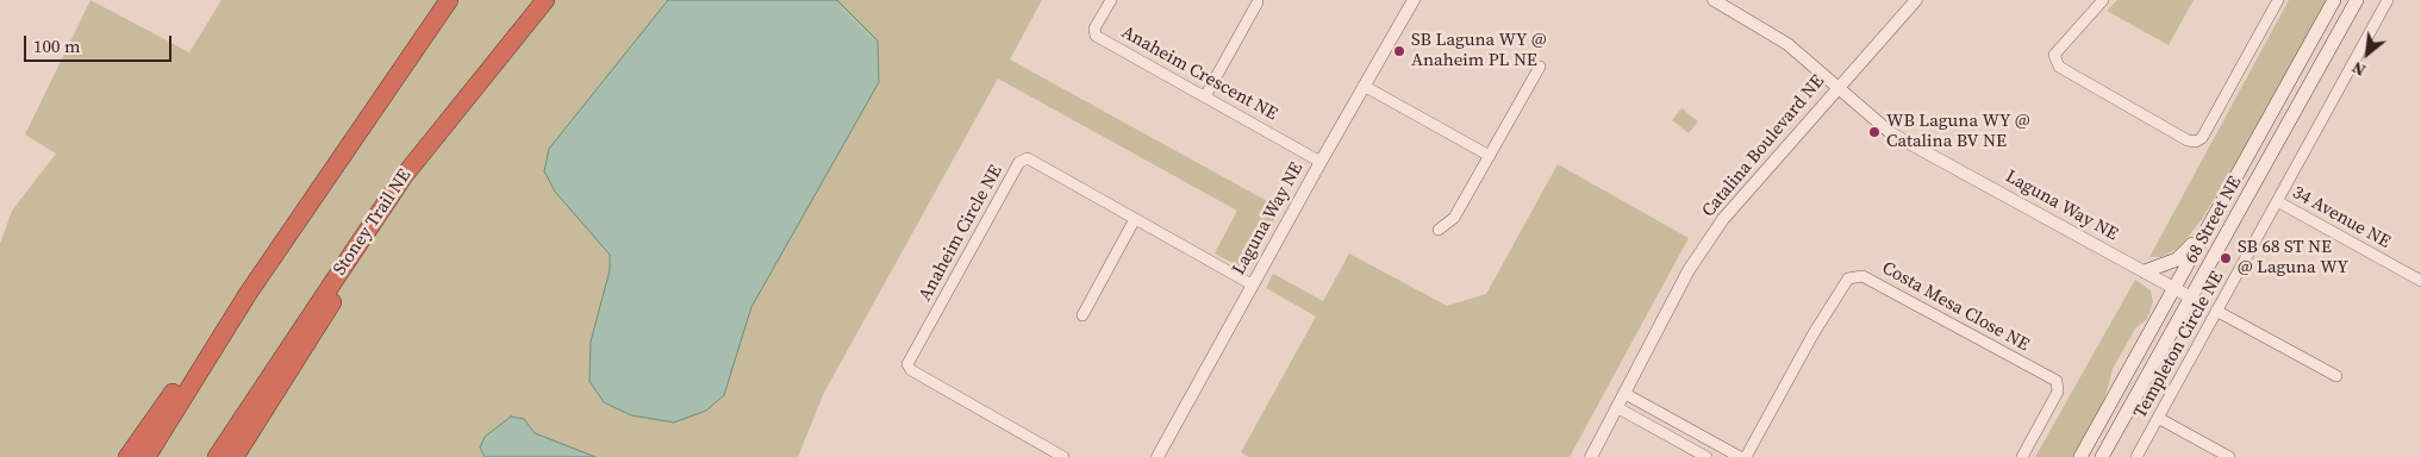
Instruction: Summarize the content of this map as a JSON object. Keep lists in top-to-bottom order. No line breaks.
{"streets":{"highway":["Stoney Trail NE"],"main road":["68 Street NE"],"street":["Anaheim Crescent NE","Catalina Boulevard NE","Laguna Way NE","34 Avenue NE","Anaheim Circle NE","Costa Mesa Close NE","Templeton Circle NE"]},"crossings":[["Anaheim Crescent NE","Laguna Way NE"],["Catalina Boulevard NE","Laguna Way NE"],["Laguna Way NE","68 Street NE"],["Laguna Way NE","Anaheim Circle NE"],["34 Avenue NE","Templeton Circle NE"]],"places":["SB Laguna WY @ Anaheim PL NE","WB Laguna WY @ Catalina BV NE","SB 68 ST NE @ Laguna WY"],"scale_bar":"100 m","north":"bottom left"}
